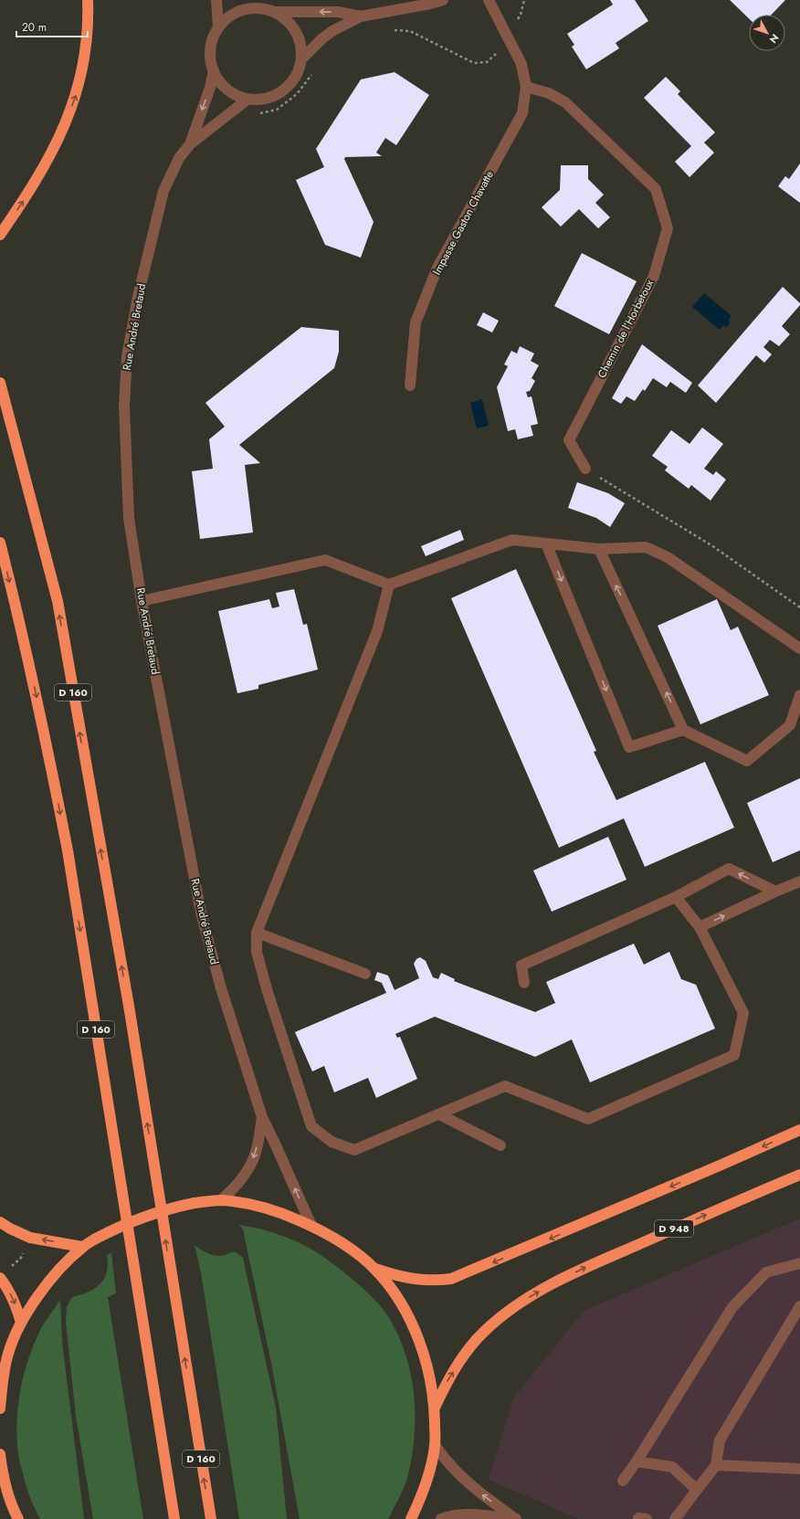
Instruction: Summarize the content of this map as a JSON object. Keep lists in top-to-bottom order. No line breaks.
{"streets":{"highway":["D 160","D 948"],"street":["Impasse Gaston Chavatte","Rue André Bretaud","Chemin de l’Horbetoux"]},"crossings":[["Impasse Gaston Chavatte","Chemin de l’Horbetoux"]],"scale_bar":"20 m","north":"bottom right"}
